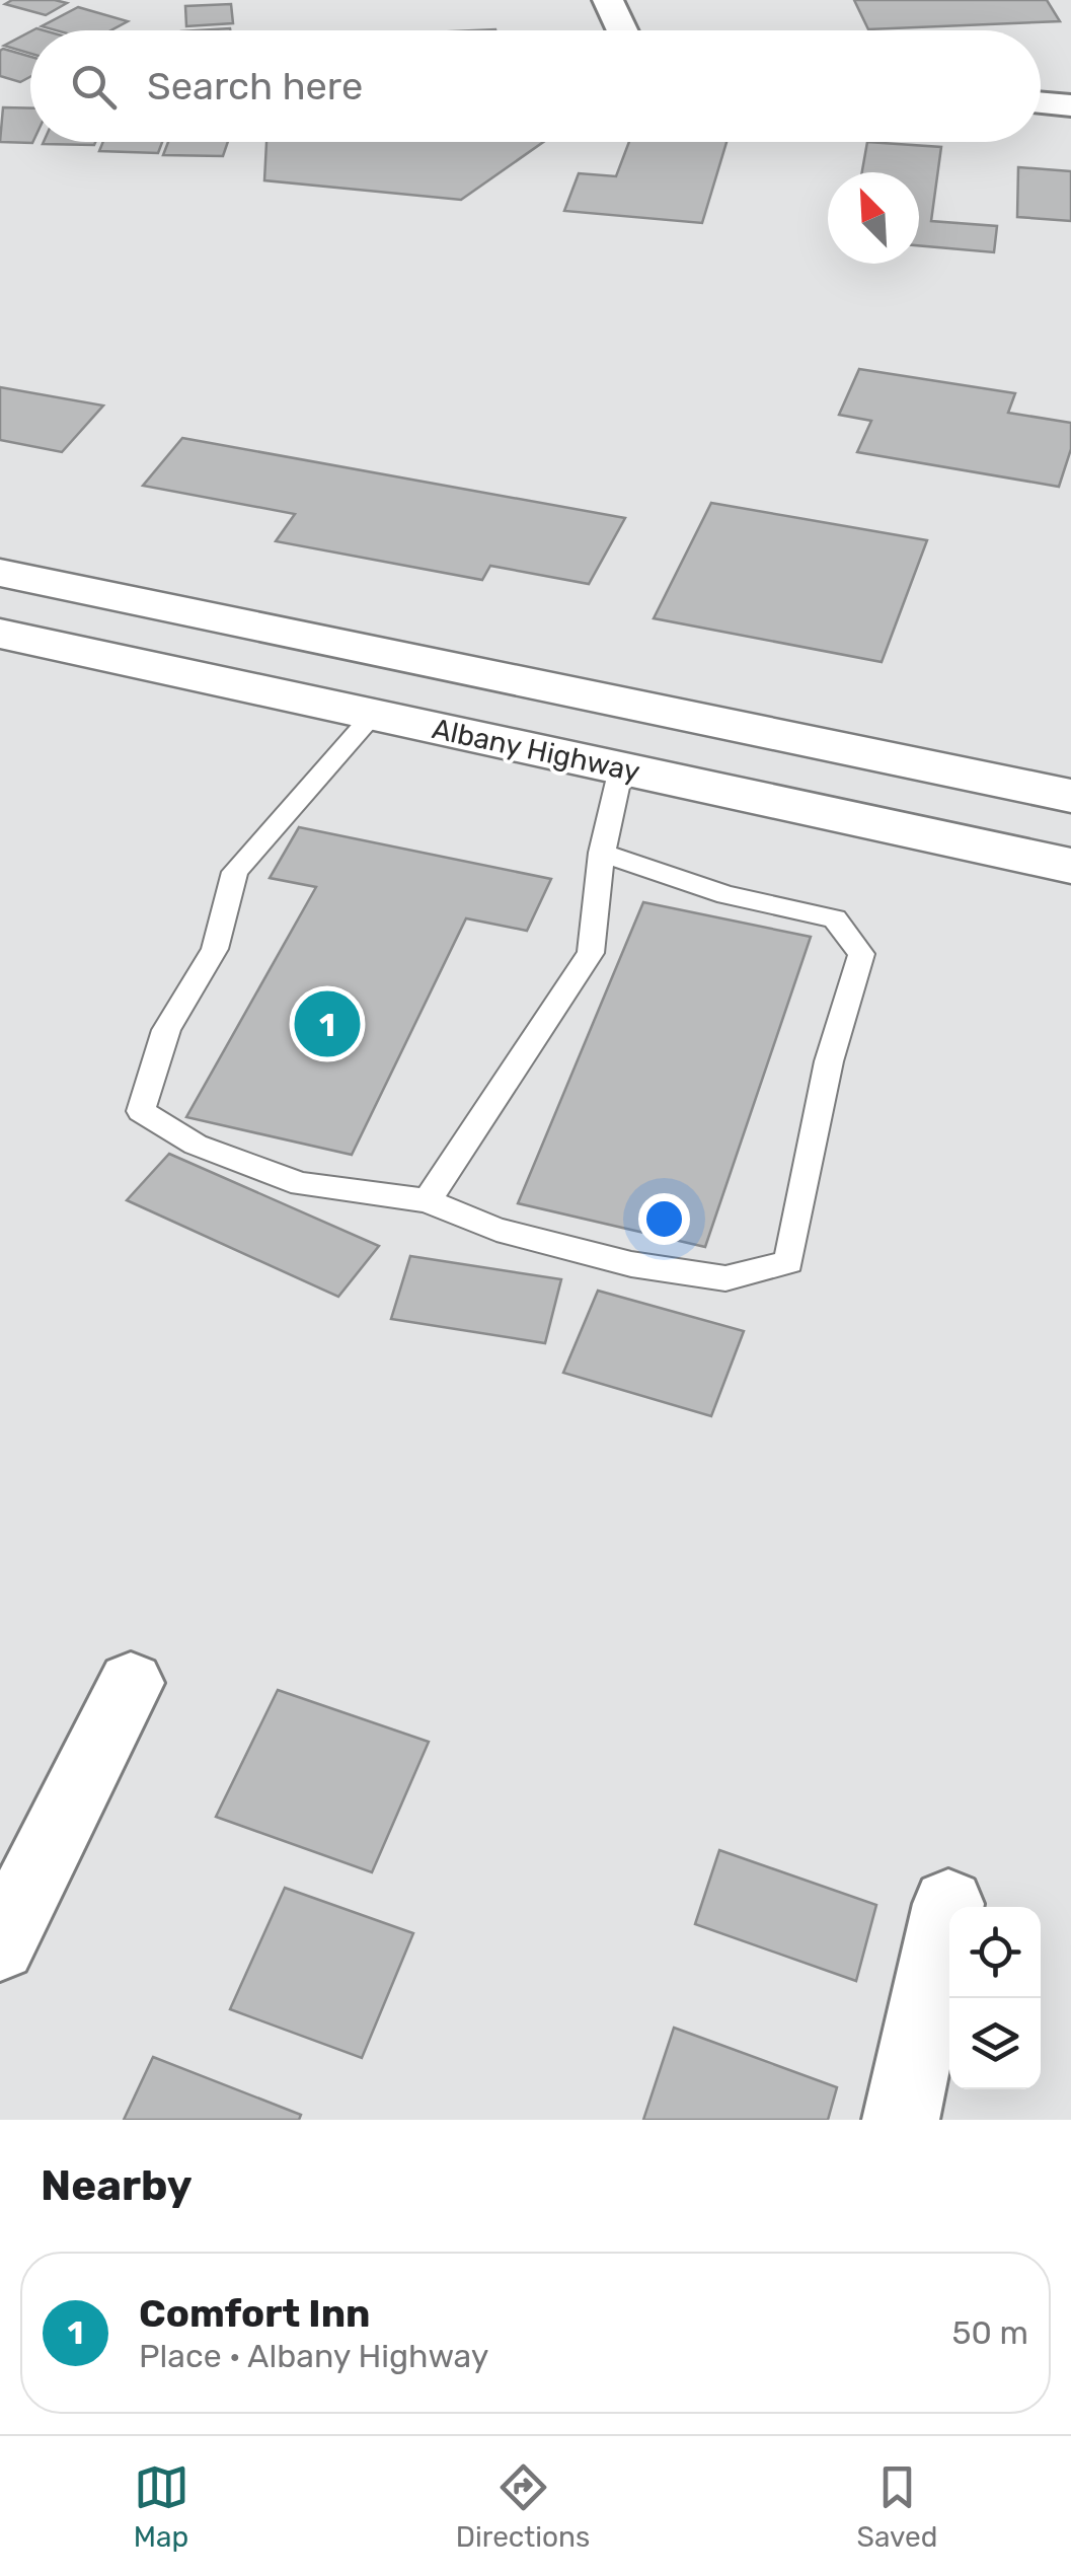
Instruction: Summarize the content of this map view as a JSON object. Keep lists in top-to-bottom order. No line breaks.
{"streets":{"highway":["Albany Highway"]},"north":"top left","page":{"search":"Search here","pins":"1","heading":"Nearby","list":[{"mark":"1","name":"Comfort Inn","note":"Place · Albany Highway","value":"50 m"}],"nav":["Map","Directions","Saved"]}}
